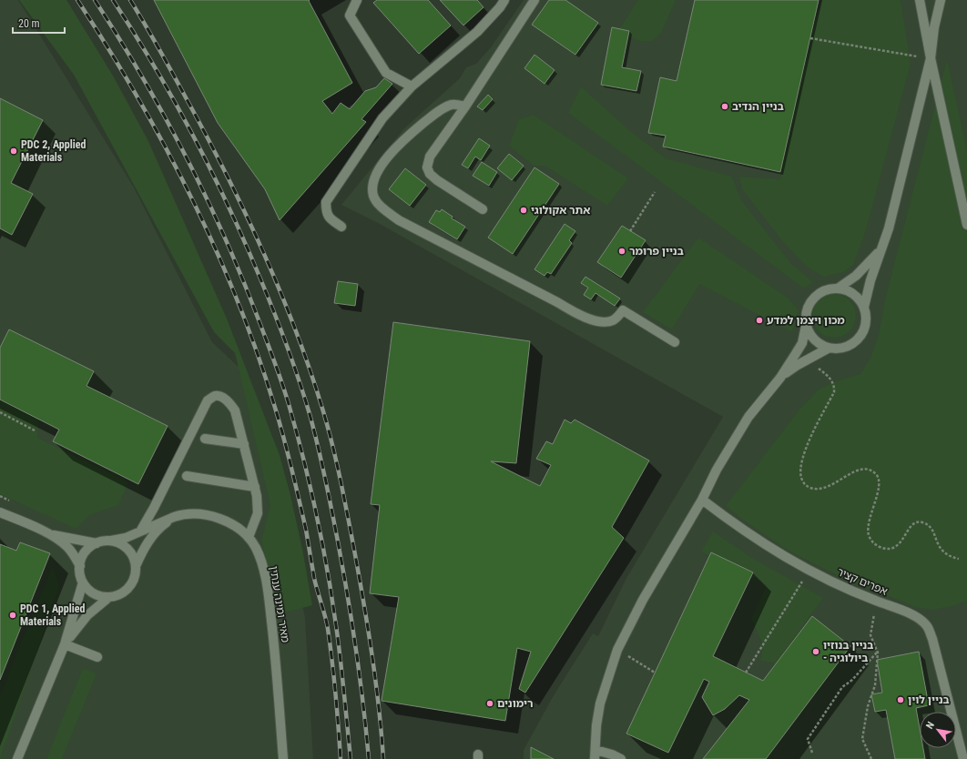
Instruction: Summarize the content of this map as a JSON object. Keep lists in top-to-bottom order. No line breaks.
{"streets":{"street":["אפרים קציר","מאיר ומינה ענתין"]},"places":["בניין הנדיב","PDC 2, Applied Materials","אתר אקולוגי","בניין פרומר","מכון ויצמן למדע","PDC 1, Applied Materials","בניין בנוזיו - ביולוגיה","בניין לוין","רימונים"],"scale_bar":"20 m","north":"top left"}
